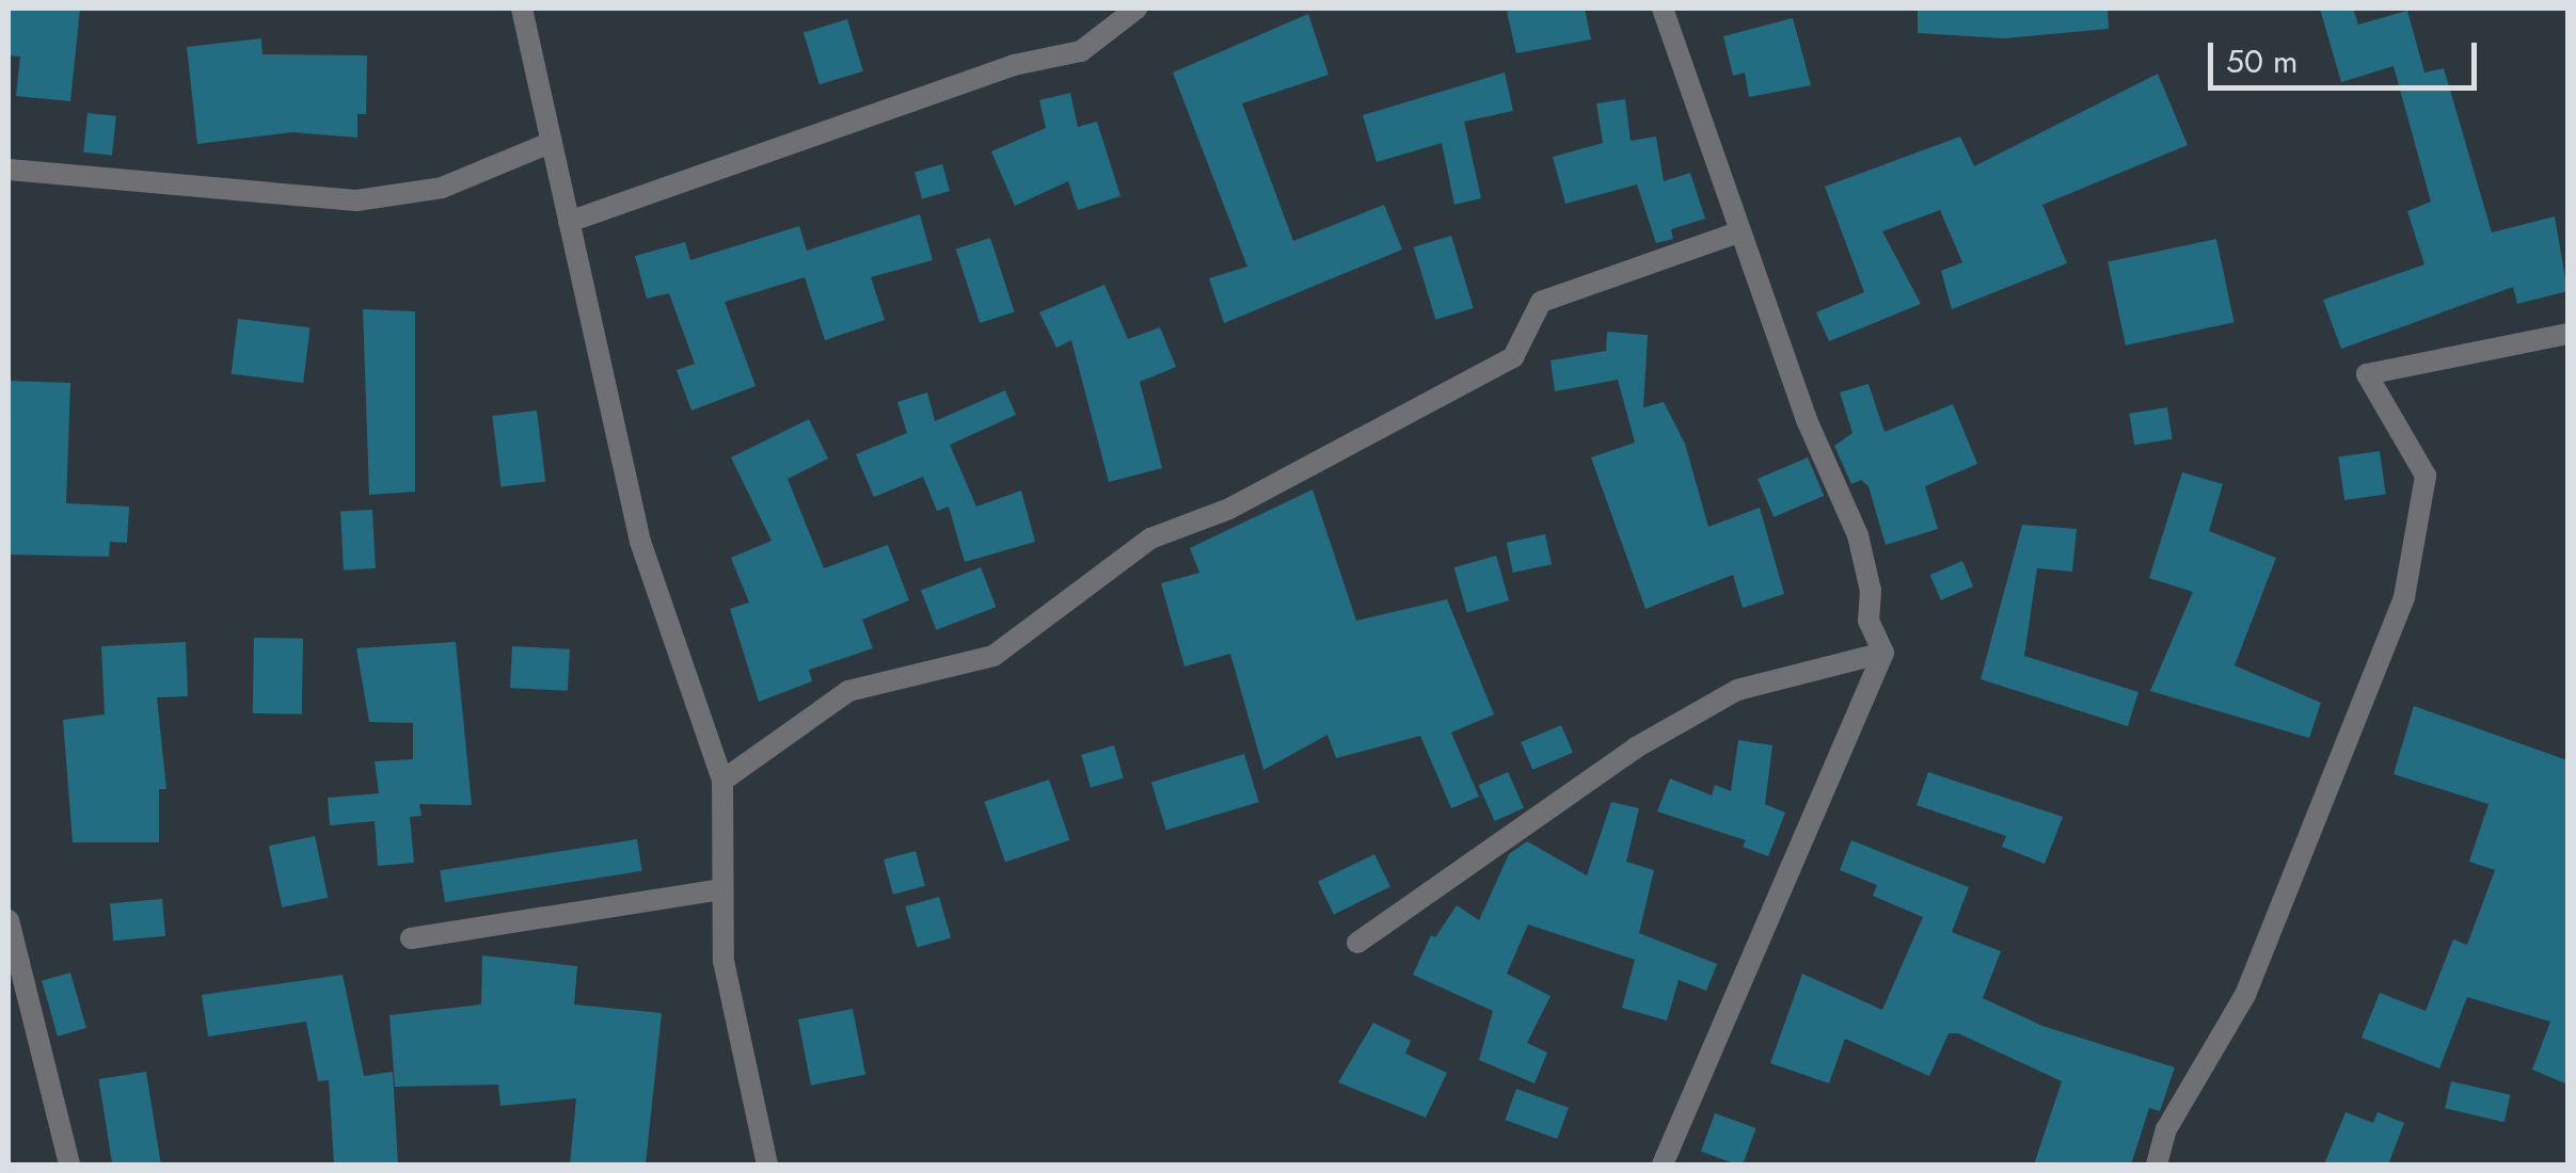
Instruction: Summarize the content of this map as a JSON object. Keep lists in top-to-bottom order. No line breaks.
{"scale_bar":"50 m"}
